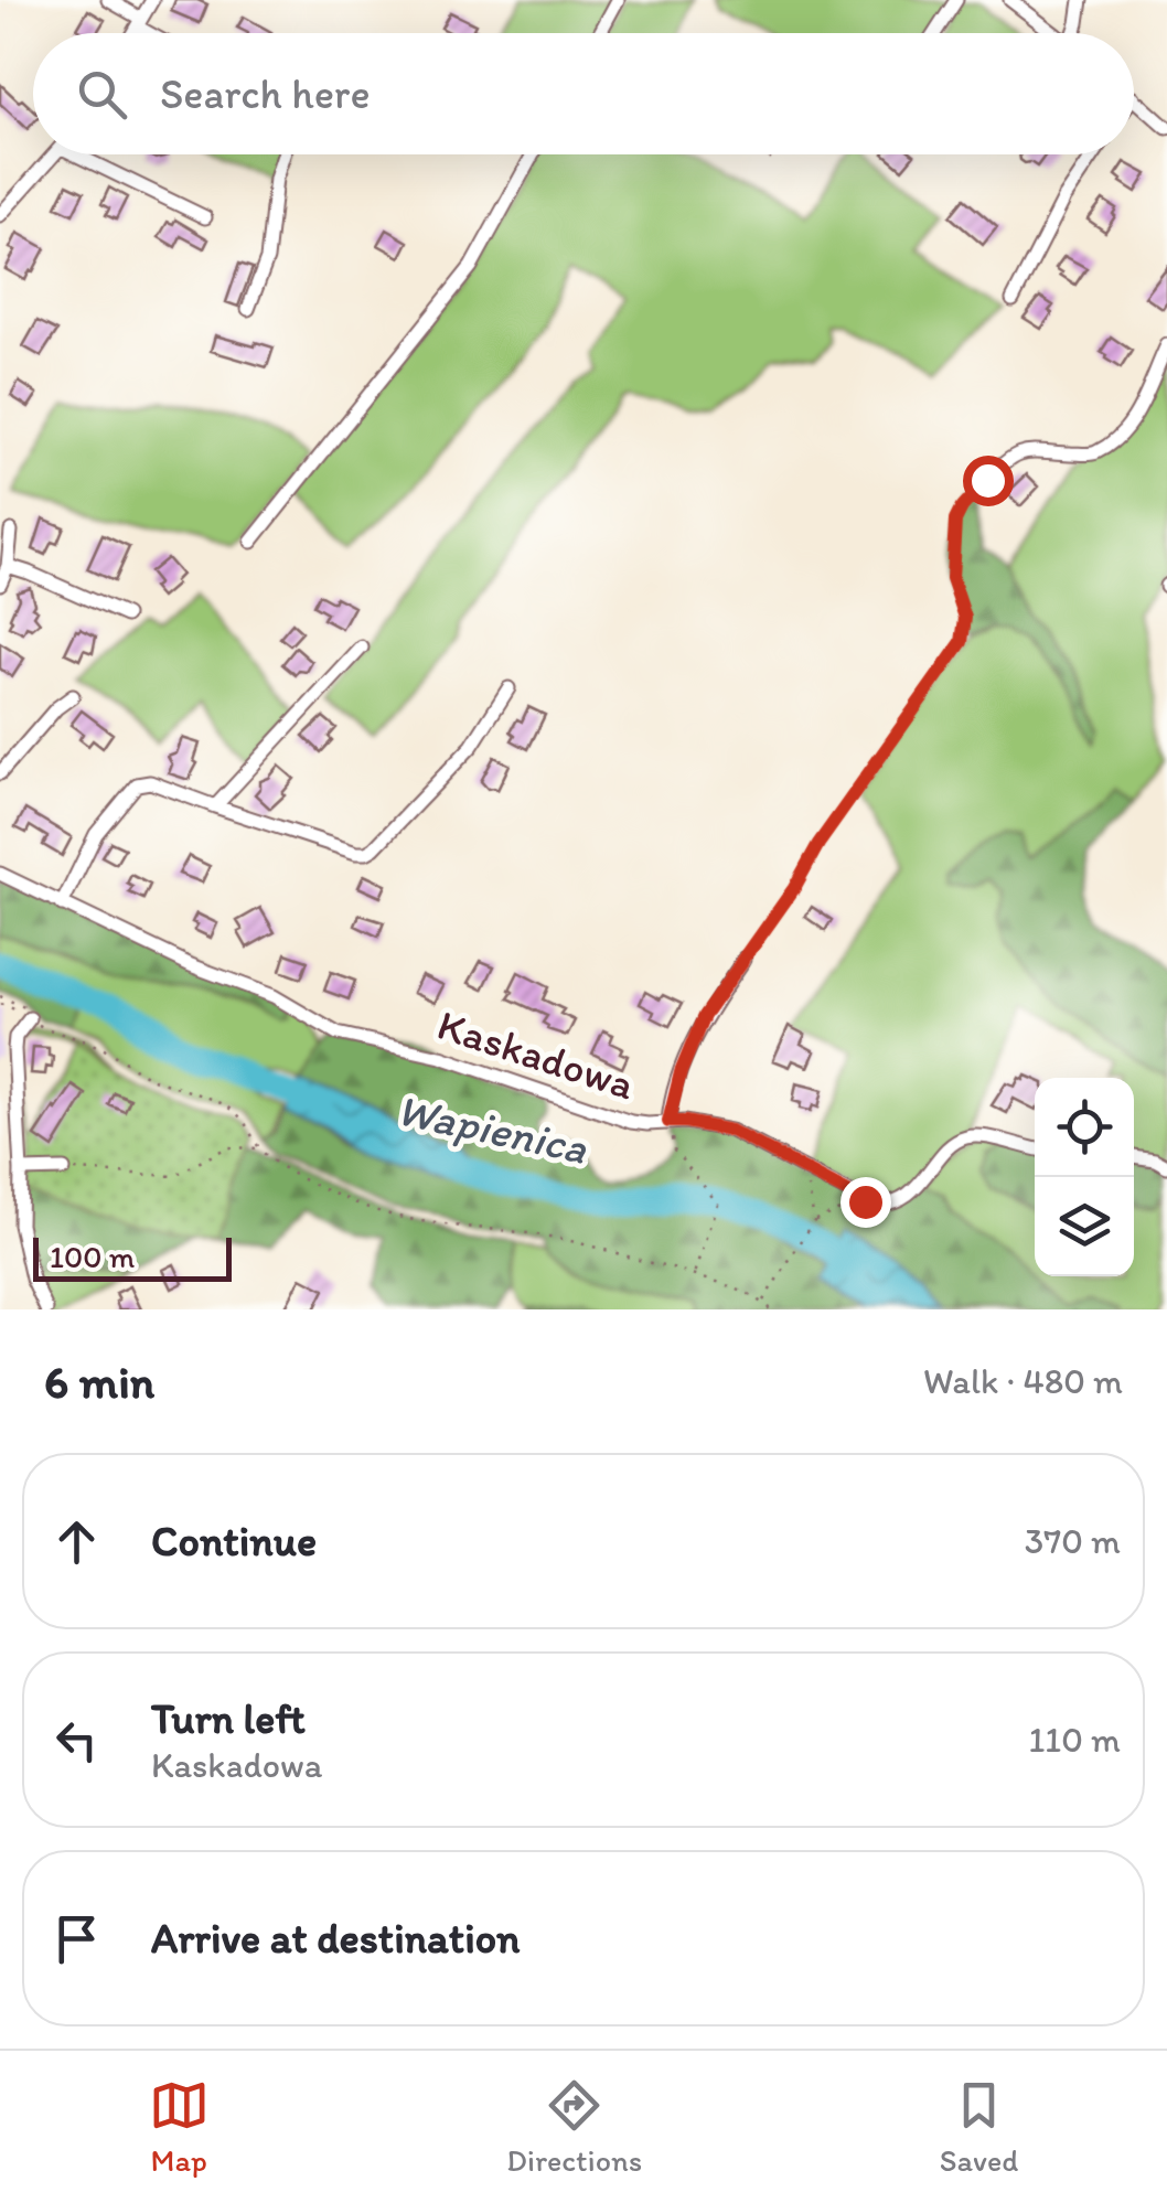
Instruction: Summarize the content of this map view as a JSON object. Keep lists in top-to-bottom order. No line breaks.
{"streets":{"street":["Kaskadowa"]},"water":["Wapienica"],"scale_bar":"100 m","page":{"search":"Search here","scale":"100 m","heading":["6 min","Walk · 480 m"],"list":[["Continue","370 m"],["Turn left","Kaskadowa","110 m"],"Arrive at destination"],"nav":["Map","Directions","Saved"]}}
